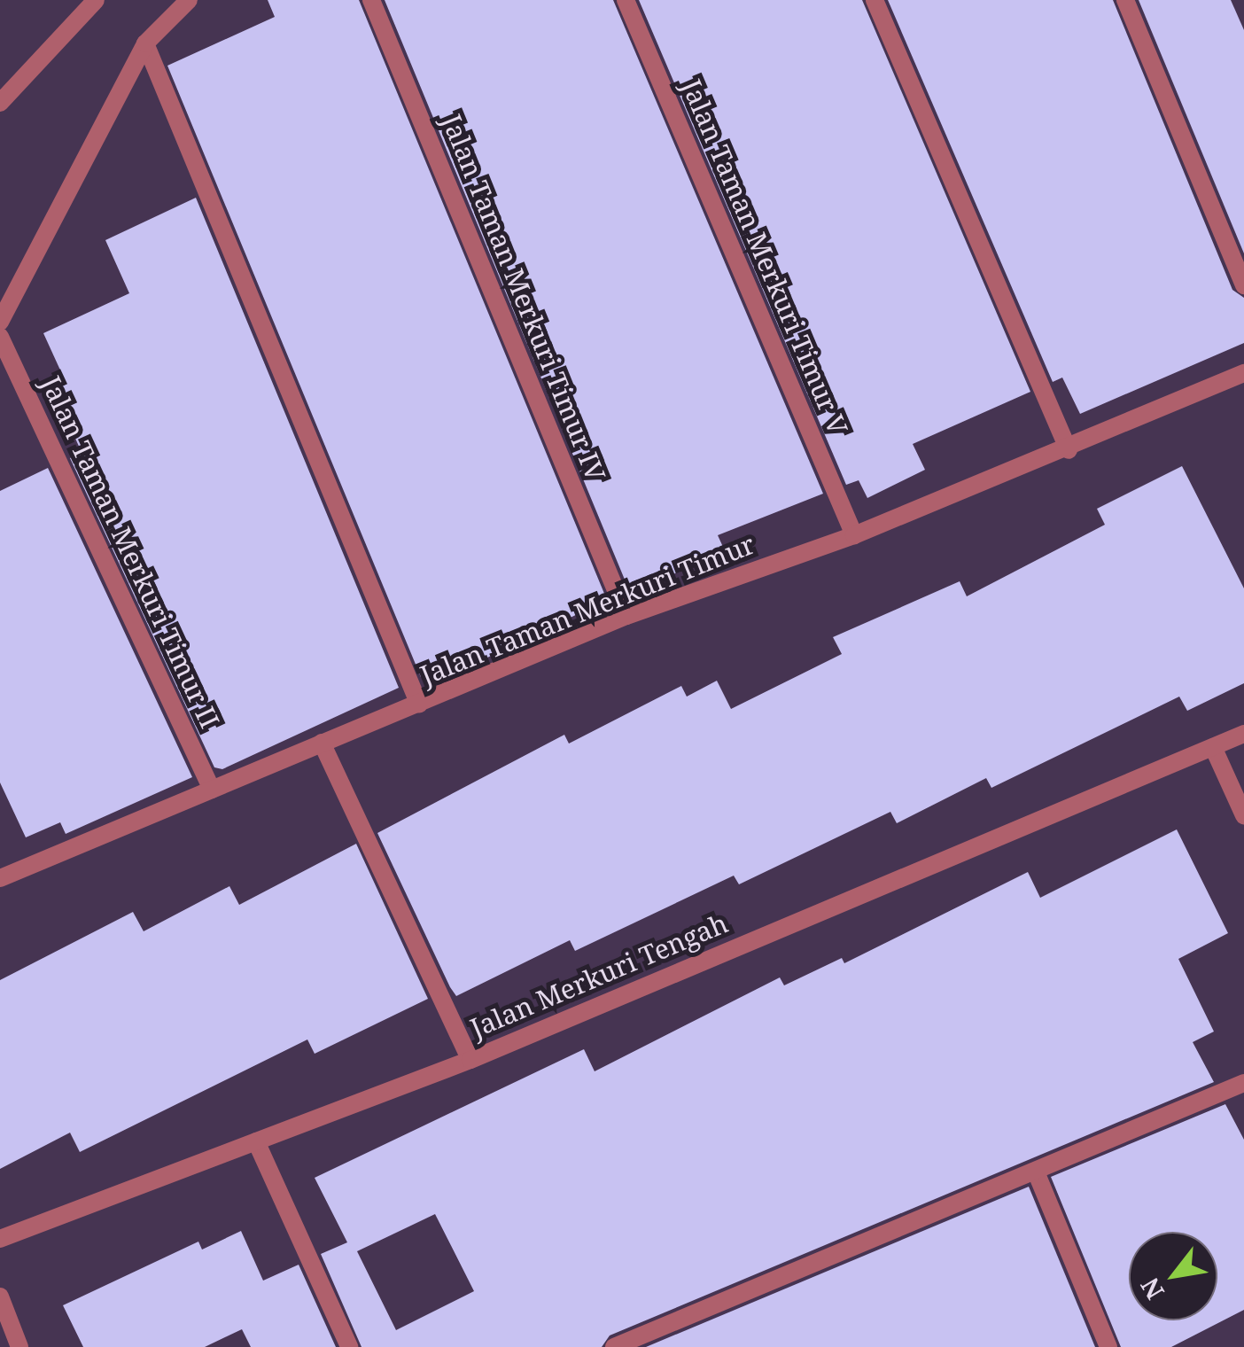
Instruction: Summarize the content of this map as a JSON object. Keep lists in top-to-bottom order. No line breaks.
{"streets":{"street":["Jalan Taman Merkuri Timur V","Jalan Taman Merkuri Timur IV","Jalan Taman Merkuri Timur II","Jalan Taman Merkuri Timur","Jalan Merkuri Tengah"]},"crossings":[["Jalan Taman Merkuri Timur V","Jalan Taman Merkuri Timur"],["Jalan Taman Merkuri Timur IV","Jalan Taman Merkuri Timur"],["Jalan Taman Merkuri Timur II","Jalan Taman Merkuri Timur"]],"north":"bottom left"}
